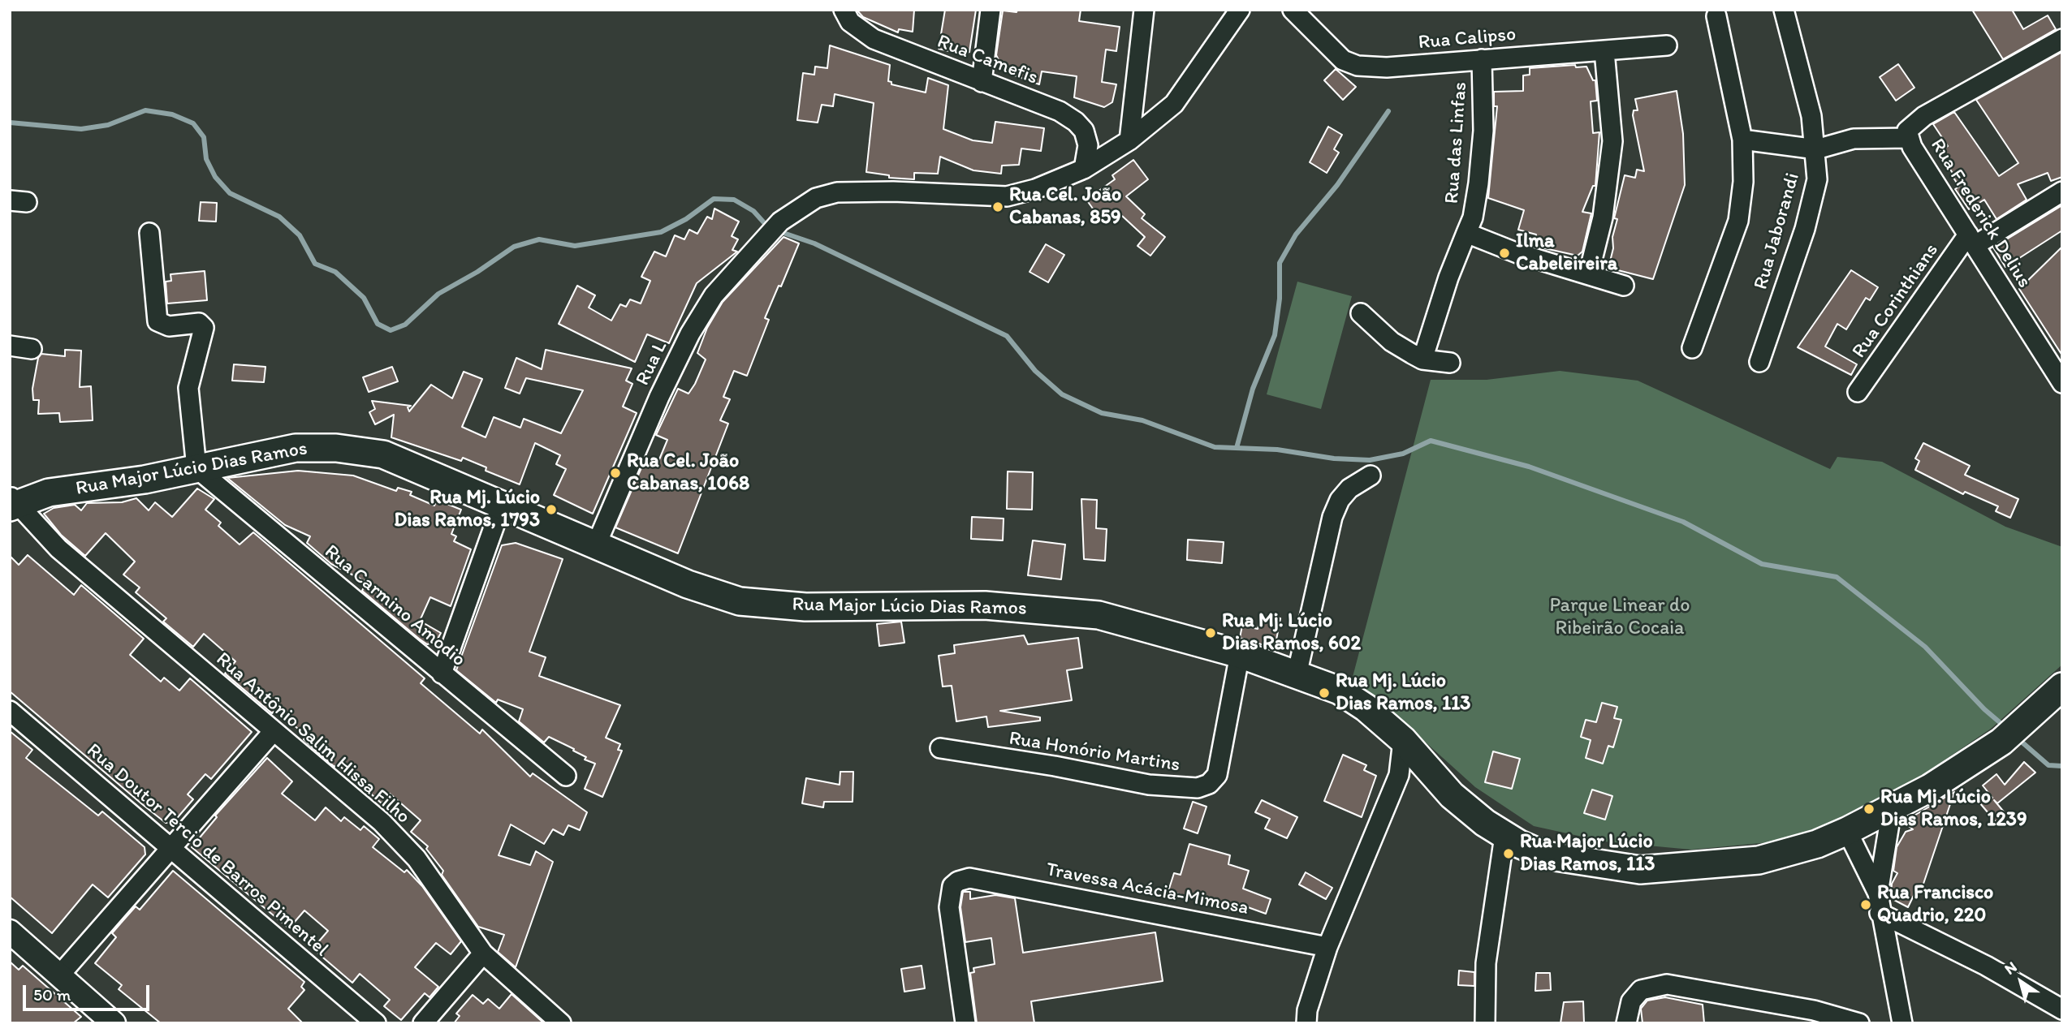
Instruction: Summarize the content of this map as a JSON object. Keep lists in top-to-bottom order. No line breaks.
{"streets":{"main road":["Rua Major Lúcio Dias Ramos"],"street":["Rua Calipso","Rua Camefis","Rua das Linfas","Rua Frederick Delius","Rua Jaborandi","Rua Corinthians","Rua L","Rua Carmino Amodio","Rua Antônio Salim Hissa Filho","Rua Honório Martins","Rua Doutor Tercio de Barros Pimentel","Travessa Acácia-Mimosa"]},"crossings":[["Rua Calipso","Rua das Linfas"],["Rua Camefis","Rua L"],["Rua Frederick Delius","Rua Corinthians"],["Rua L","Rua Major Lúcio Dias Ramos"],["Rua Major Lúcio Dias Ramos","Rua Carmino Amodio"],["Rua Major Lúcio Dias Ramos","Rua Antônio Salim Hissa Filho"],["Rua Major Lúcio Dias Ramos","Rua Honório Martins"]],"parks":["Parque Linear do Ribeirão Cocaia"],"places":["Rua Cel. João Cabanas, 859","Ilma Cabeleireira","Rua Cel. João Cabanas, 1068","Rua Mj. Lúcio Dias Ramos, 1793","Rua Mj. Lúcio Dias Ramos, 602","Rua Mj. Lúcio Dias Ramos, 113","Rua Mj. Lúcio Dias Ramos, 1239","Rua Major Lúcio Dias Ramos, 113","Rua Francisco Quadrio, 220"],"scale_bar":"50 m","north":"top left"}
